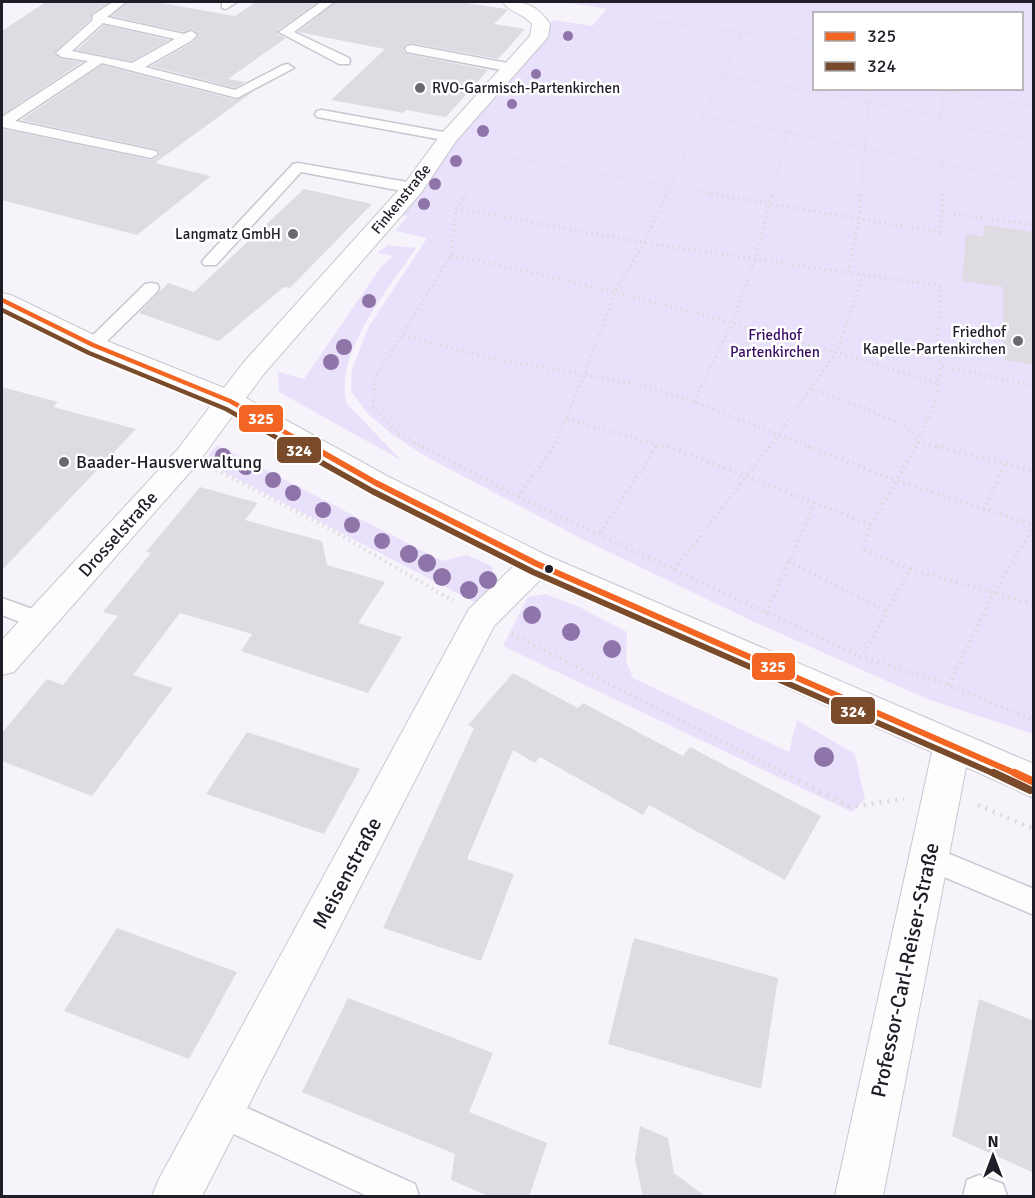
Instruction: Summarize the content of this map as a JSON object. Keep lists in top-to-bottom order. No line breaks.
{"streets":{"street":["Finkenstraße","Drosselstraße","Meisenstraße","Professor-Carl-Reiser-Straße"]},"crossings":[["Finkenstraße","Drosselstraße"]],"parks":["Friedhof Partenkirchen"],"places":["RVO-Garmisch-Partenkirchen","Langmatz GmbH","Friedhof Kapelle-Partenkirchen","Baader-Hausverwaltung"],"lines":["transit line 325","transit line 324"],"legend":["325","324"],"north":"top"}
